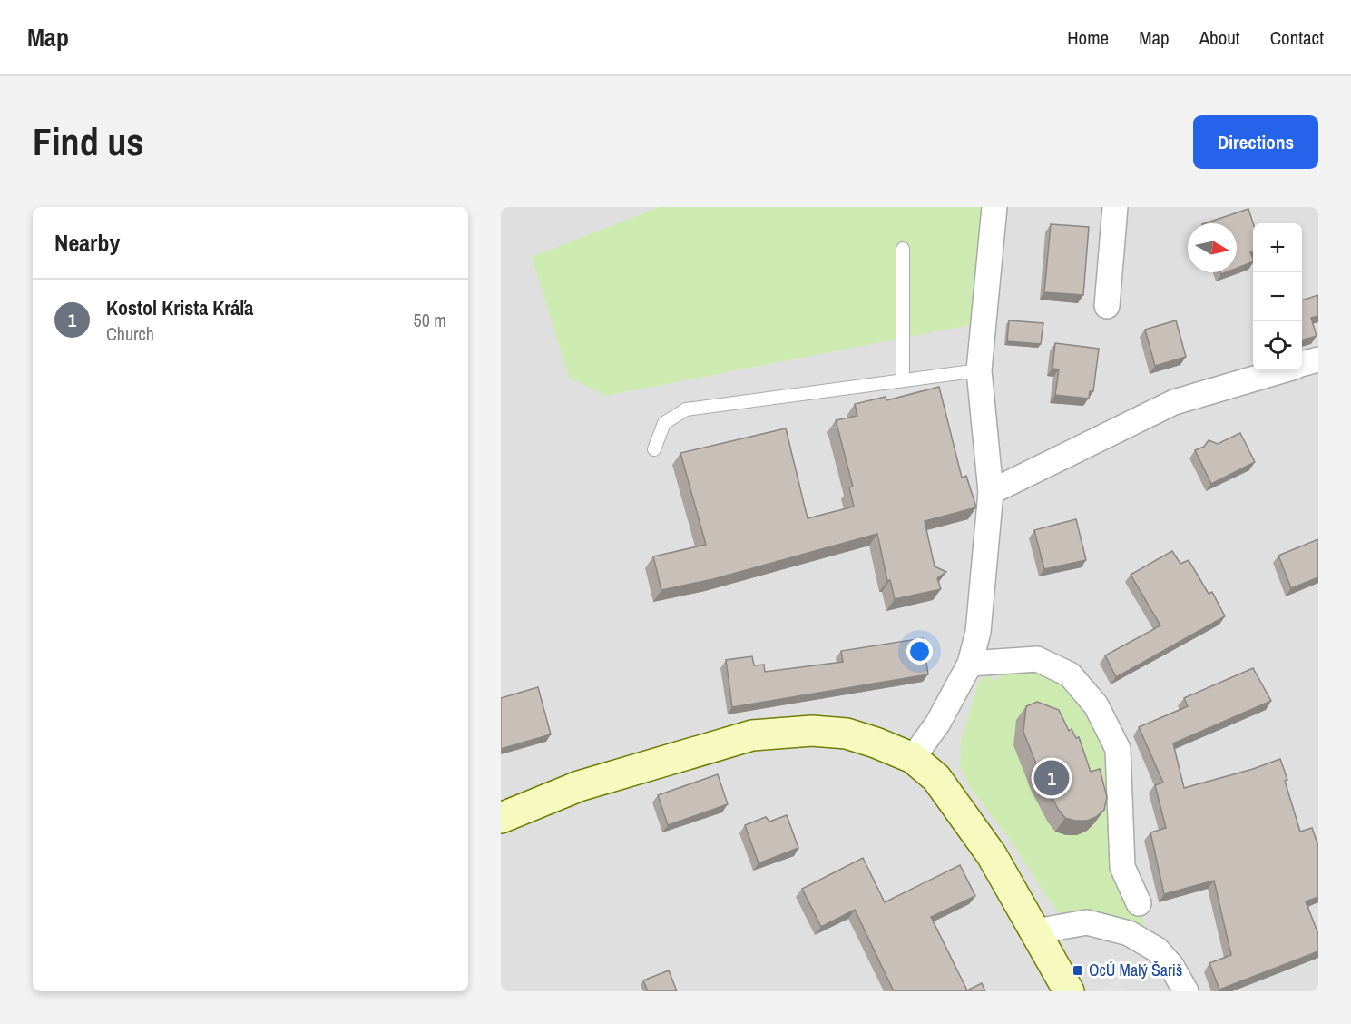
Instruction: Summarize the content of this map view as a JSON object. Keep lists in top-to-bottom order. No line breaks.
{"places":{"transit":["OcÚ Malý Šariš"]},"north":"right","page":{"header":"Map","nav":["Home","Map","About","Contact"],"buttons":"Directions","title":"Find us","heading":"Nearby","map_buttons":["+","−"],"list":[{"mark":"1","name":"Kostol Krista Kráľa","note":"Church","value":"50 m"}],"pins":"1"}}
